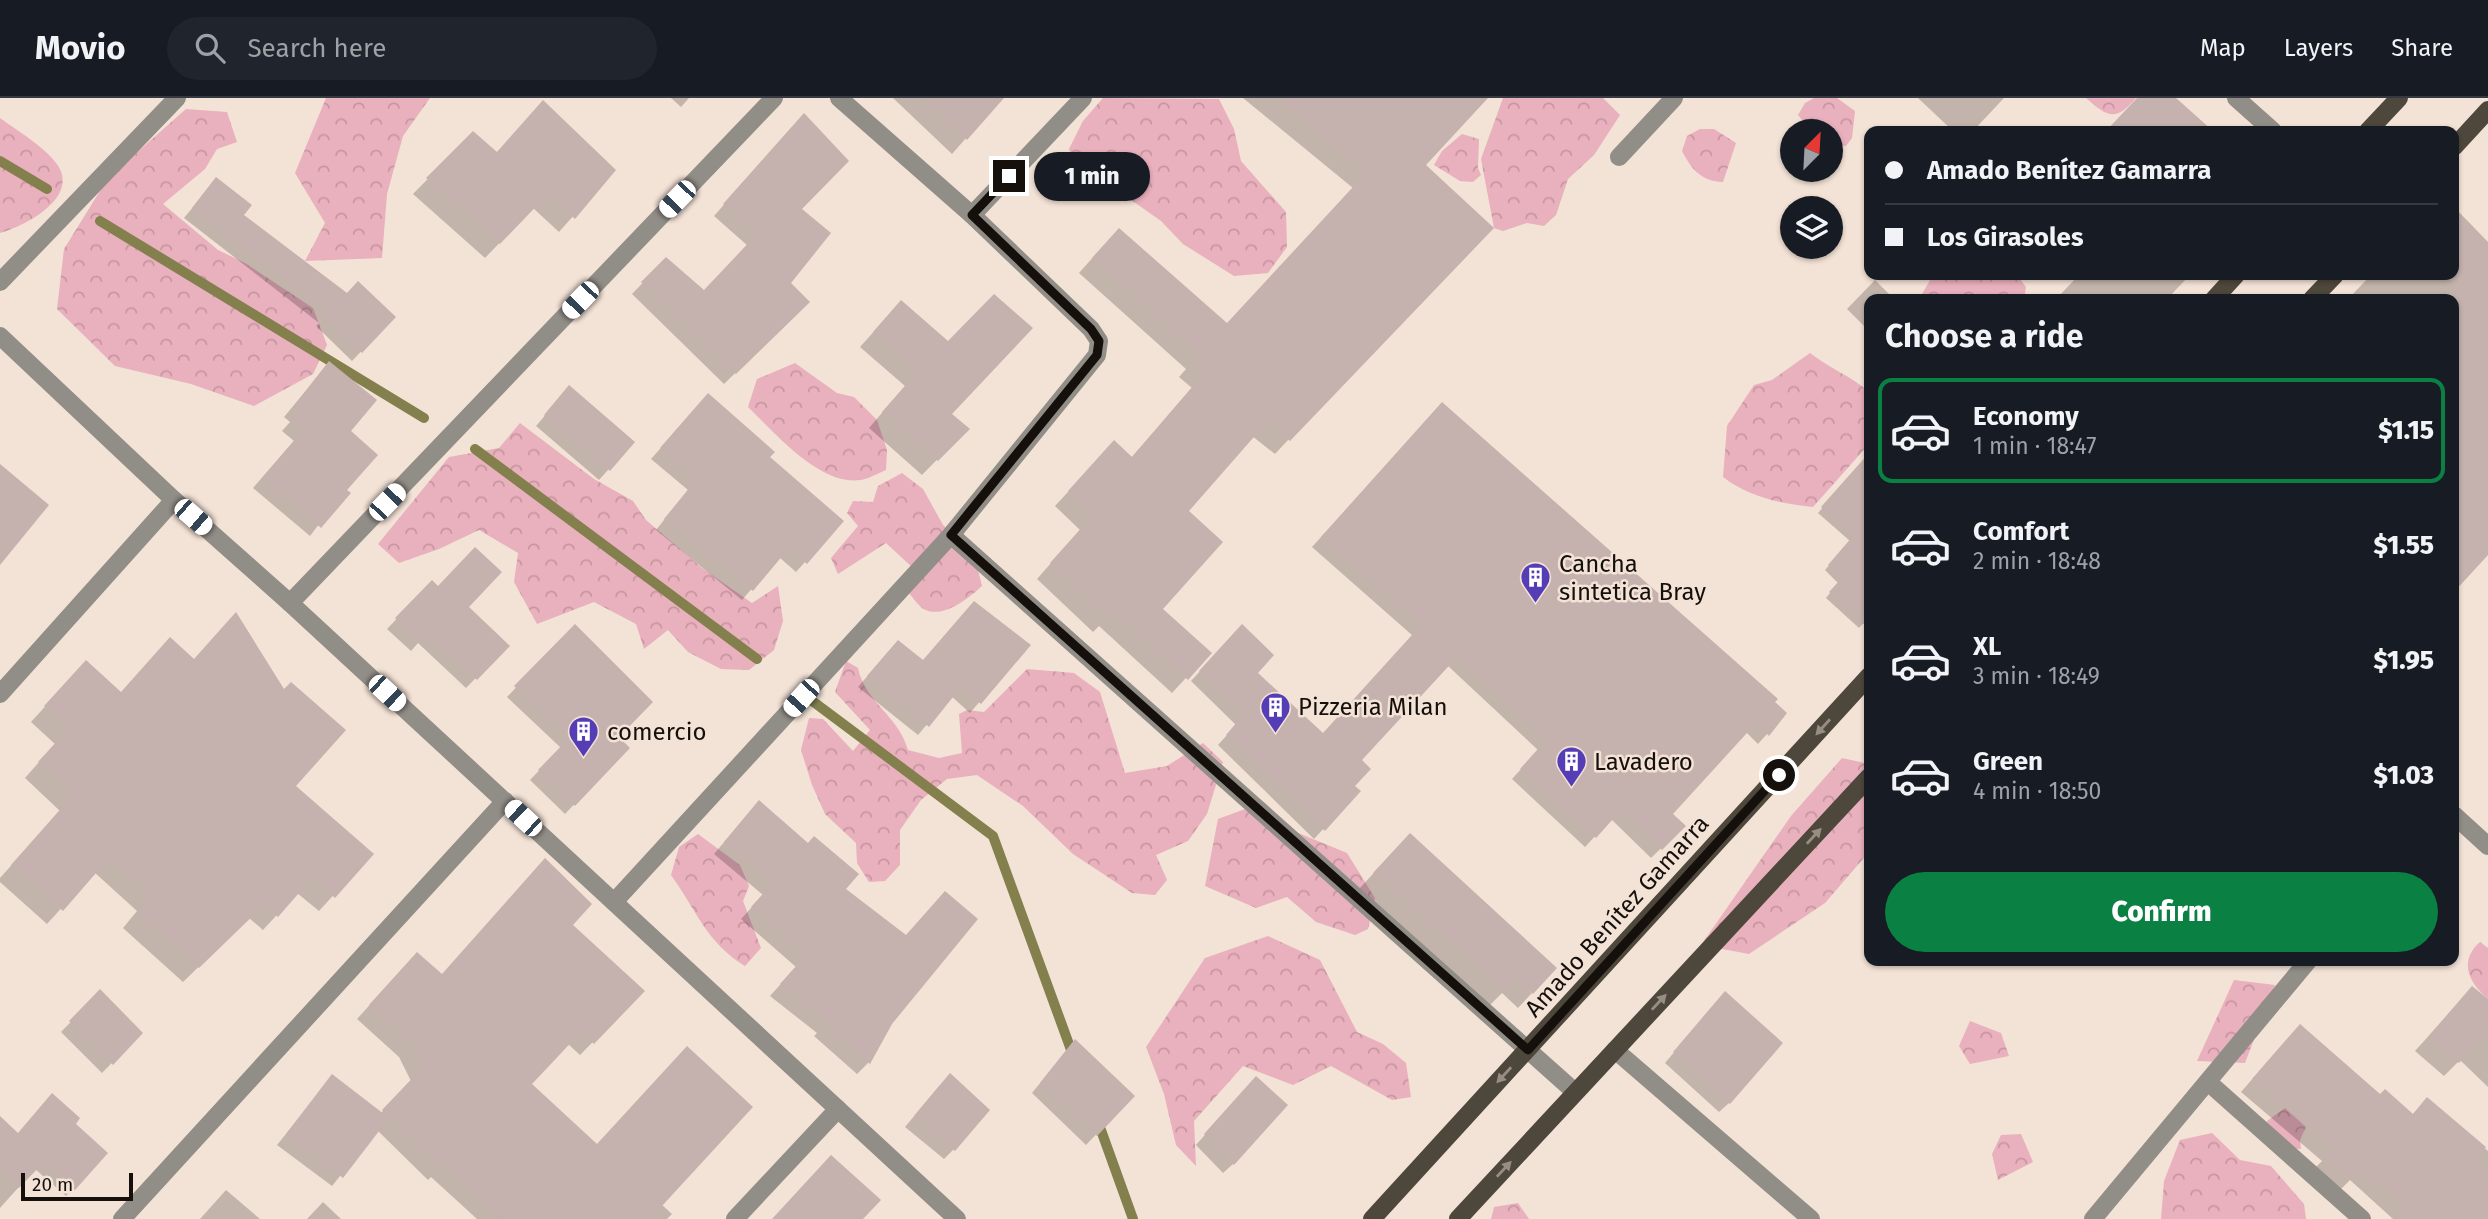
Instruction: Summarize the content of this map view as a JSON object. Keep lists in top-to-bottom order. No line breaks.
{"streets":{"main road":["Amado Benítez Gamarra"]},"places":{"building":["Cancha sintetica Bray","Pizzeria Milan","comercio","Lavadero"]},"scale_bar":"20 m","north":"top right","page":{"header":"Movio","search":"Search here","nav":["Map","Layers","Share"],"banner":["Amado Benítez Gamarra","Los Girasoles"],"bubble":"1 min","heading":"Choose a ride","list":[{"name":"Economy","note":"1 min · 18:47","value":"$1.15"},{"name":"Comfort","note":"2 min · 18:48","value":"$1.55"},{"name":"XL","note":"3 min · 18:49","value":"$1.95"},{"name":"Green","note":"4 min · 18:50","value":"$1.03"}],"buttons":"Confirm","scale":"20 m"}}
